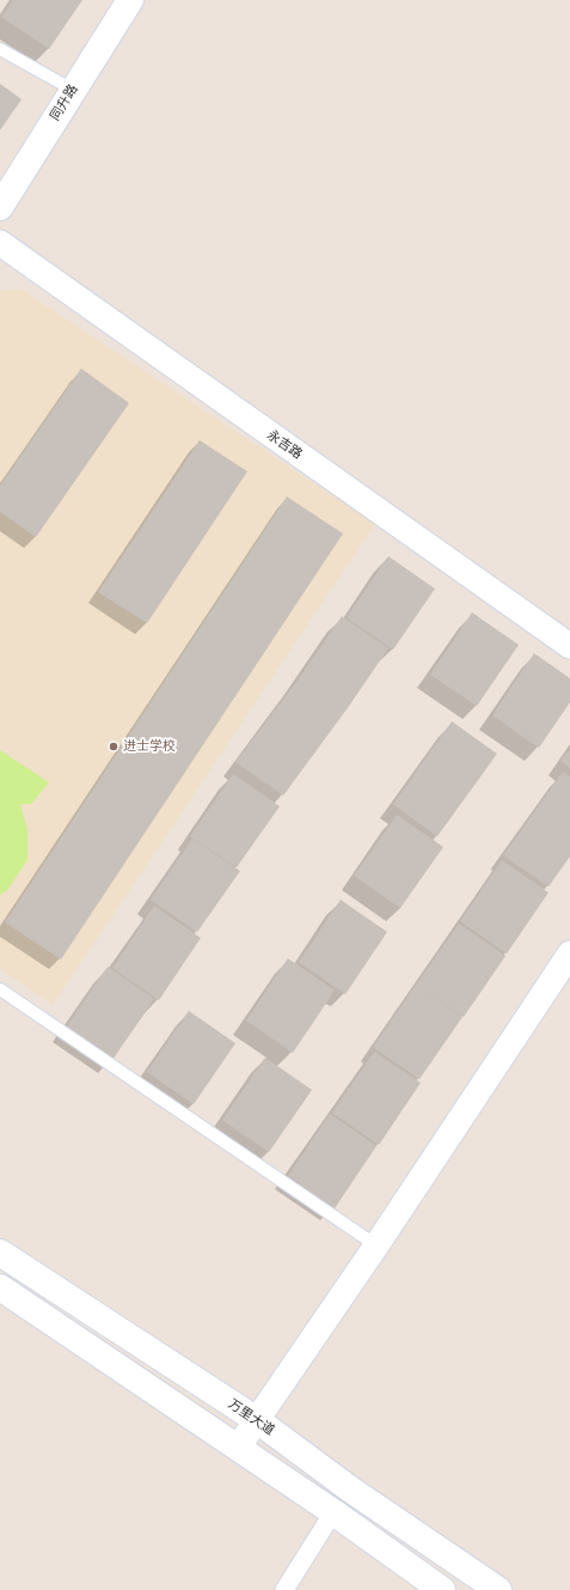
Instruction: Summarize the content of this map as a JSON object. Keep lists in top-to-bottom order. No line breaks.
{"streets":{"main road":["同升路","万里大道"],"street":["永吉路"]},"places":["进士学校"]}
